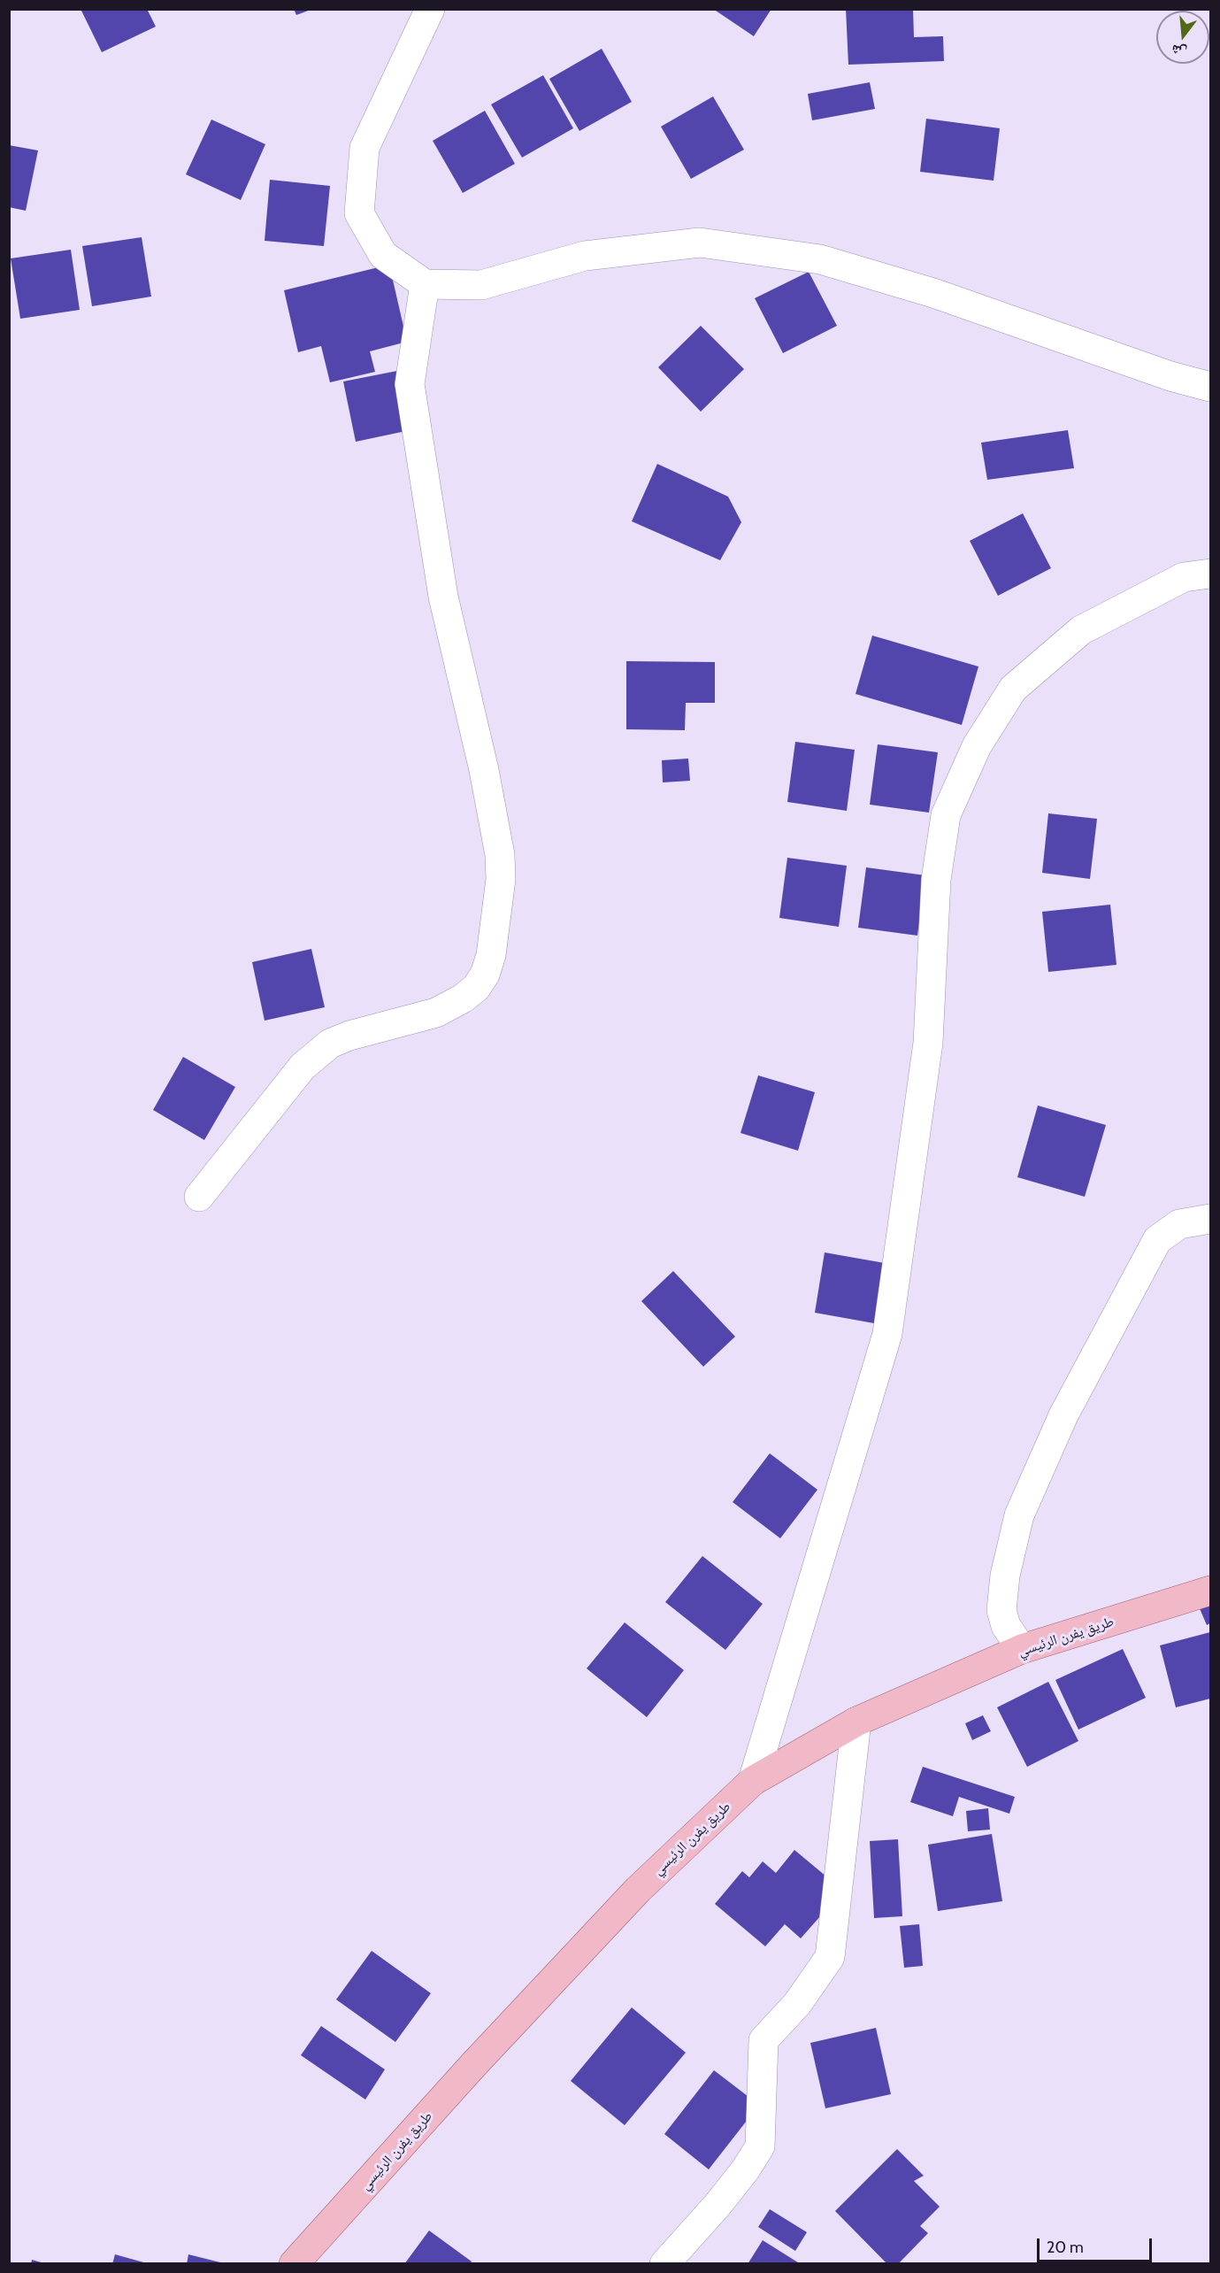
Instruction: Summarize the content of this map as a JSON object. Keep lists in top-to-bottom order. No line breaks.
{"streets":{"main road":["طريق يفرن الرئيسي"]},"scale_bar":"20 m","north":"bottom"}
